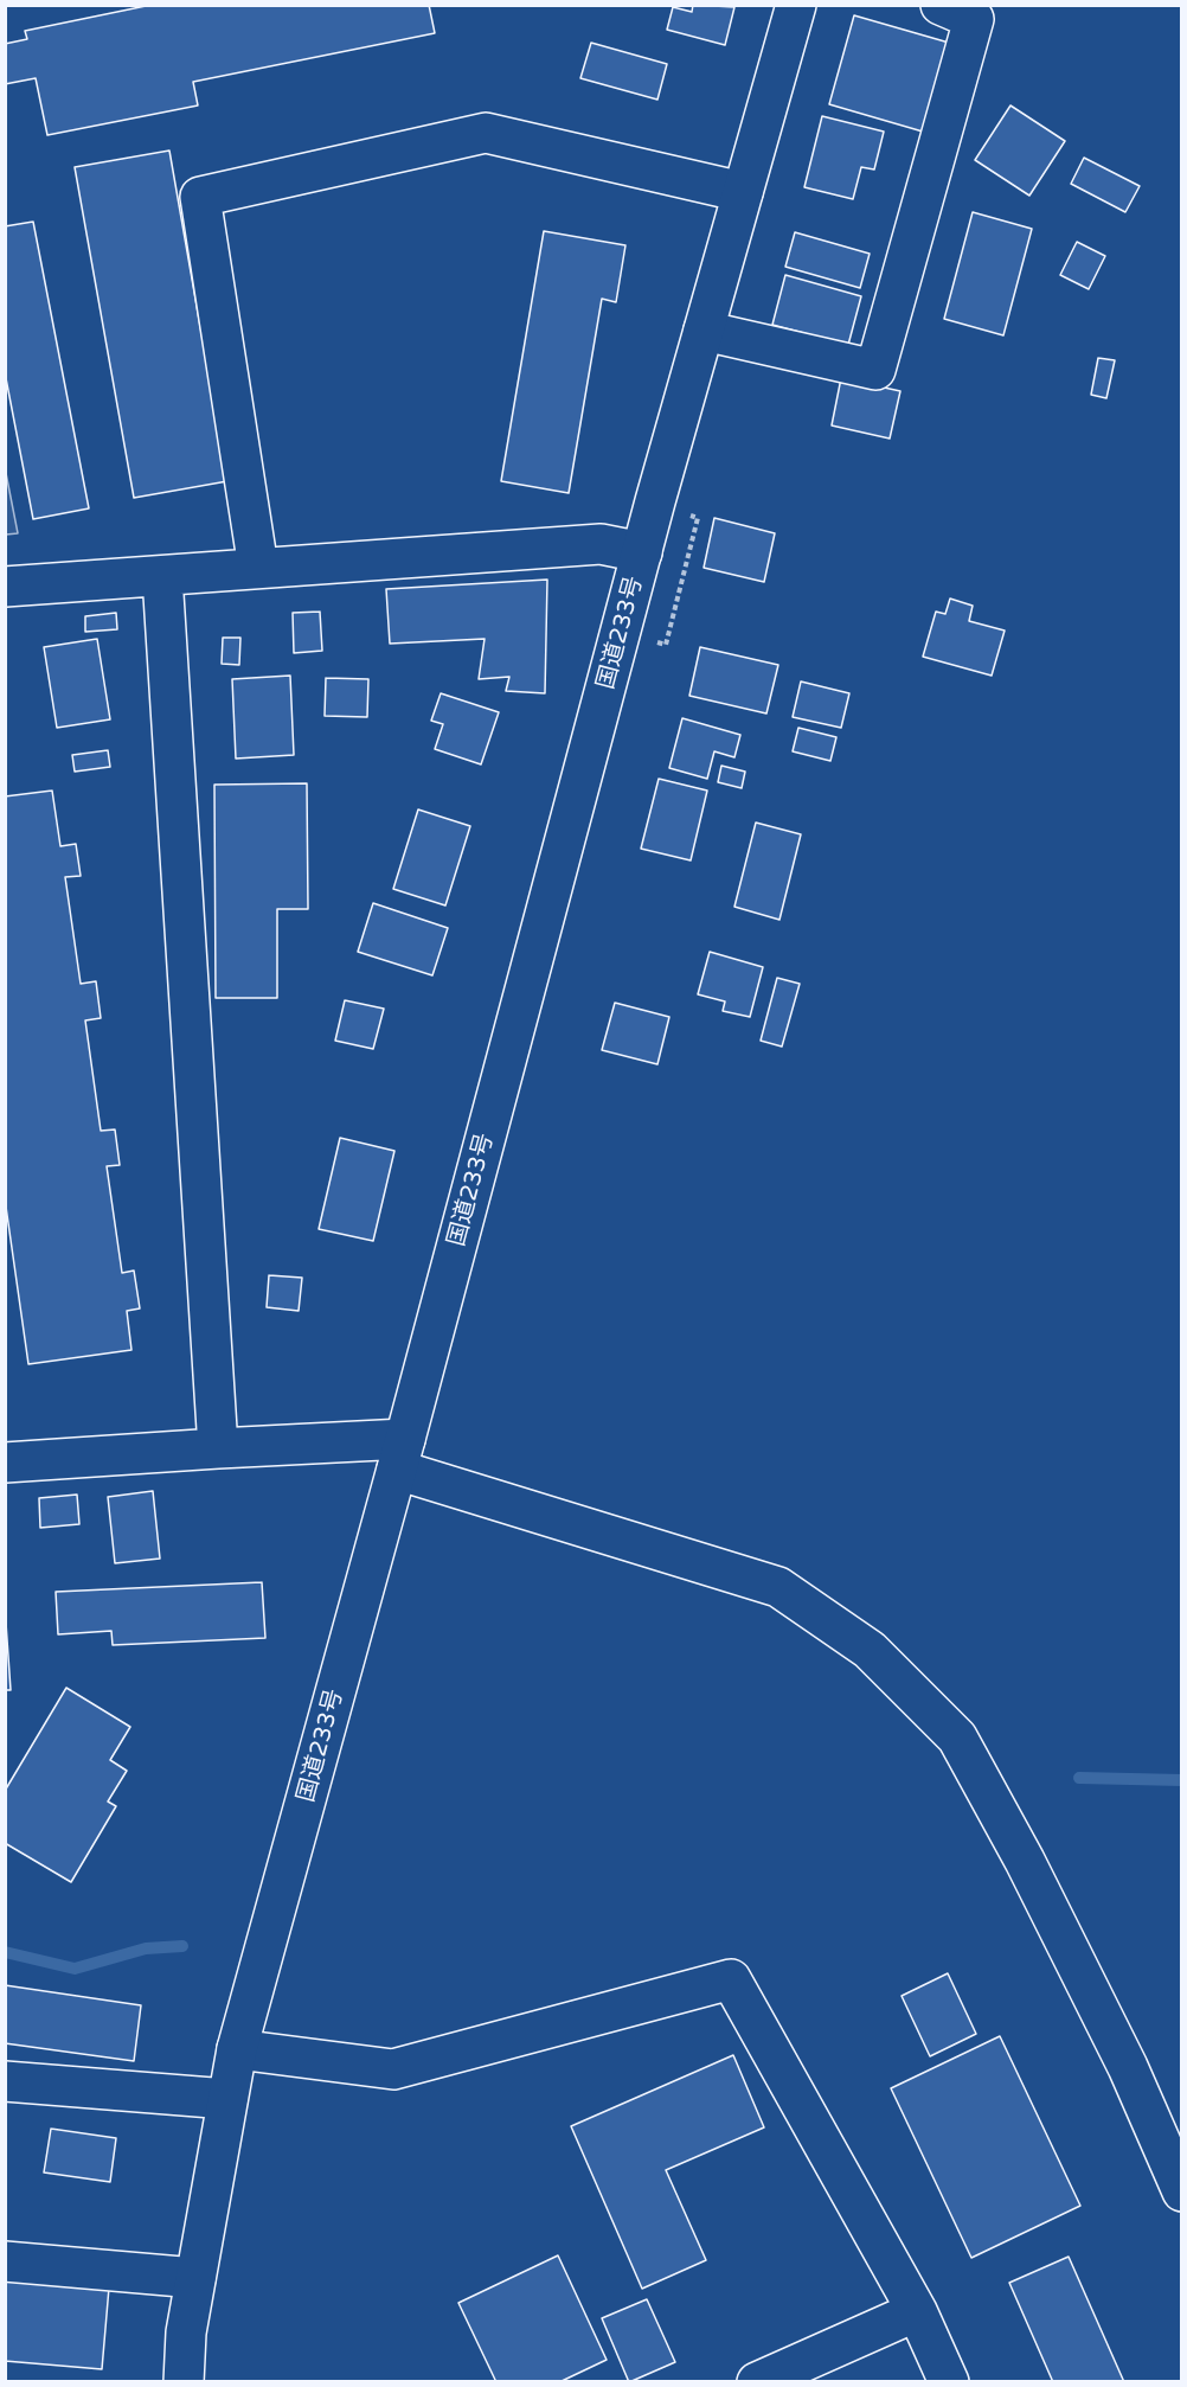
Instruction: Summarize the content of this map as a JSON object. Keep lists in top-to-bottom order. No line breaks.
{"streets":{"main road":["国道233号"]}}
